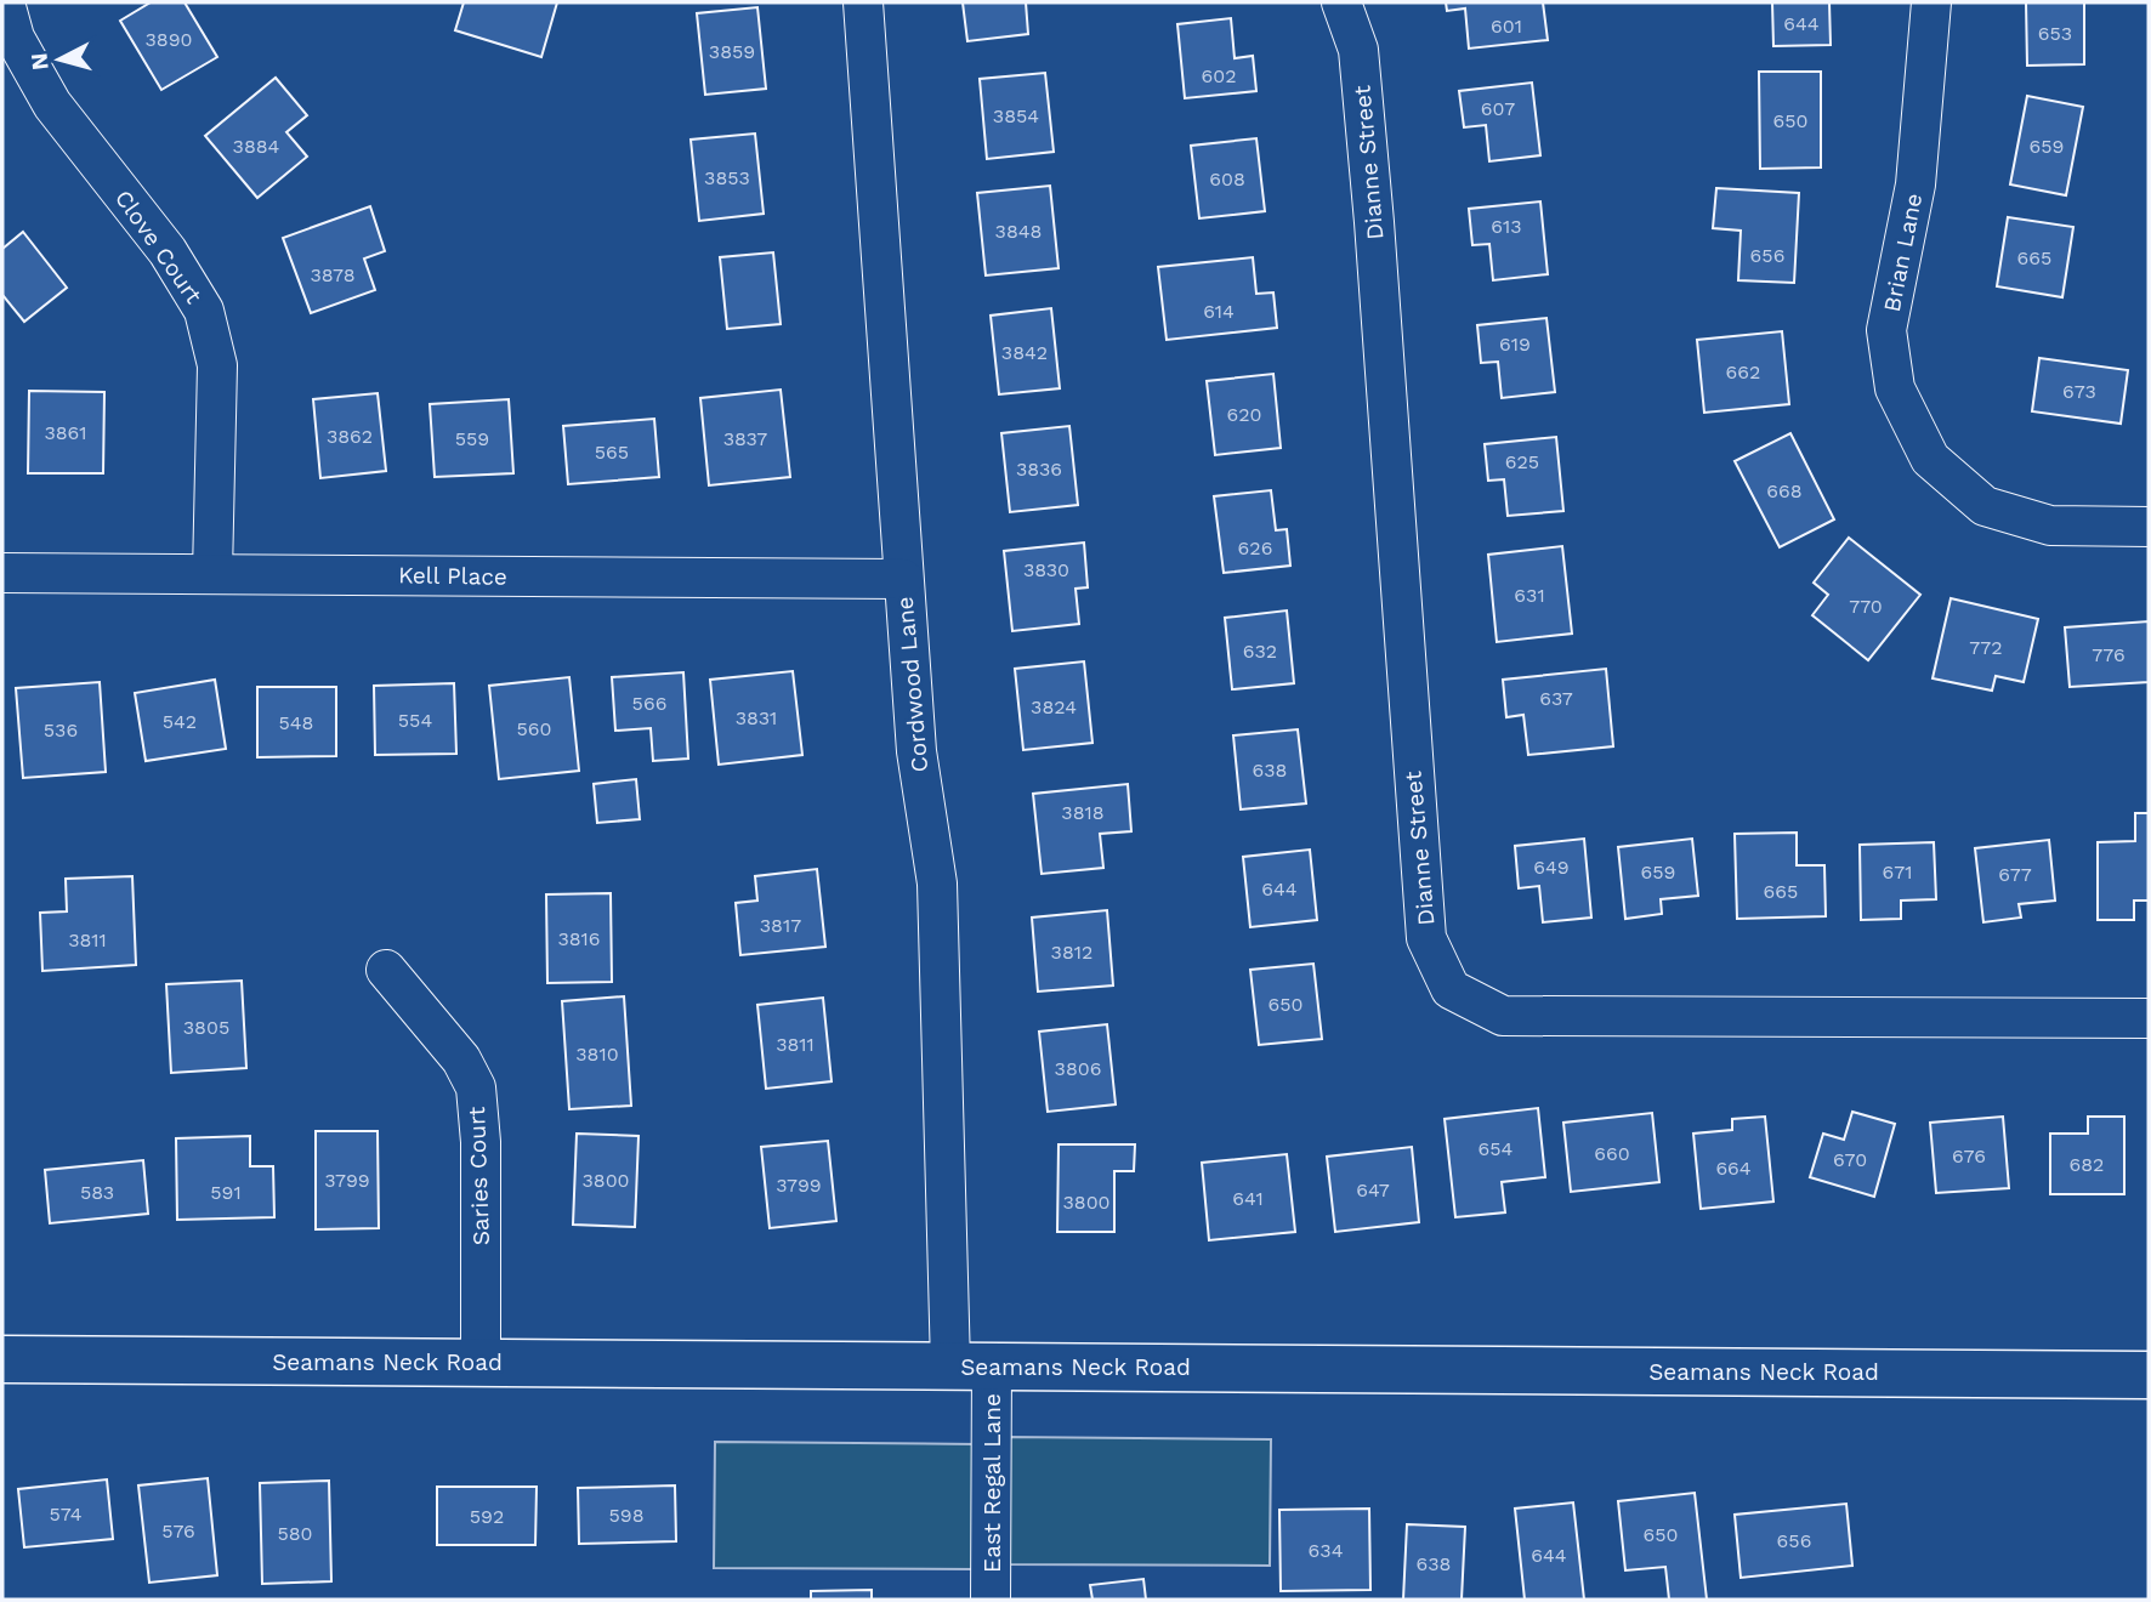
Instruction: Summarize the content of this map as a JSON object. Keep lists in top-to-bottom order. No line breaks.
{"streets":{"main road":["Seamans Neck Road"],"street":["Dianne Street","Clove Court","Brian Lane","Kell Place","Cordwood Lane","Saries Court","East Regal Lane"]},"crossings":[["Clove Court","Kell Place"],["Kell Place","Cordwood Lane"],["Cordwood Lane","Seamans Neck Road"],["Cordwood Lane","East Regal Lane"],["Saries Court","Seamans Neck Road"],["Seamans Neck Road","East Regal Lane"]],"house_numbers":["644","601","653","3890","3859","602","607","3854","650","3884","659","3853","608","613","3848","656","665","3878","614","619","3842","662","673","620","3861","3862","559","3837","565","625","3836","668","626","3830","631","770","772","632","776","637","566","3824","3831","554","542","548","560","536","638","3818","649","659","671","677","644","665","3817","3816","3811","3812","650","3805","3811","3810","3806","654","660","676","670","682","664","3799","3800","3799","647","583","591","641","3800","574","598","592","576","580","650","656","634","644","638"],"north":"left"}
